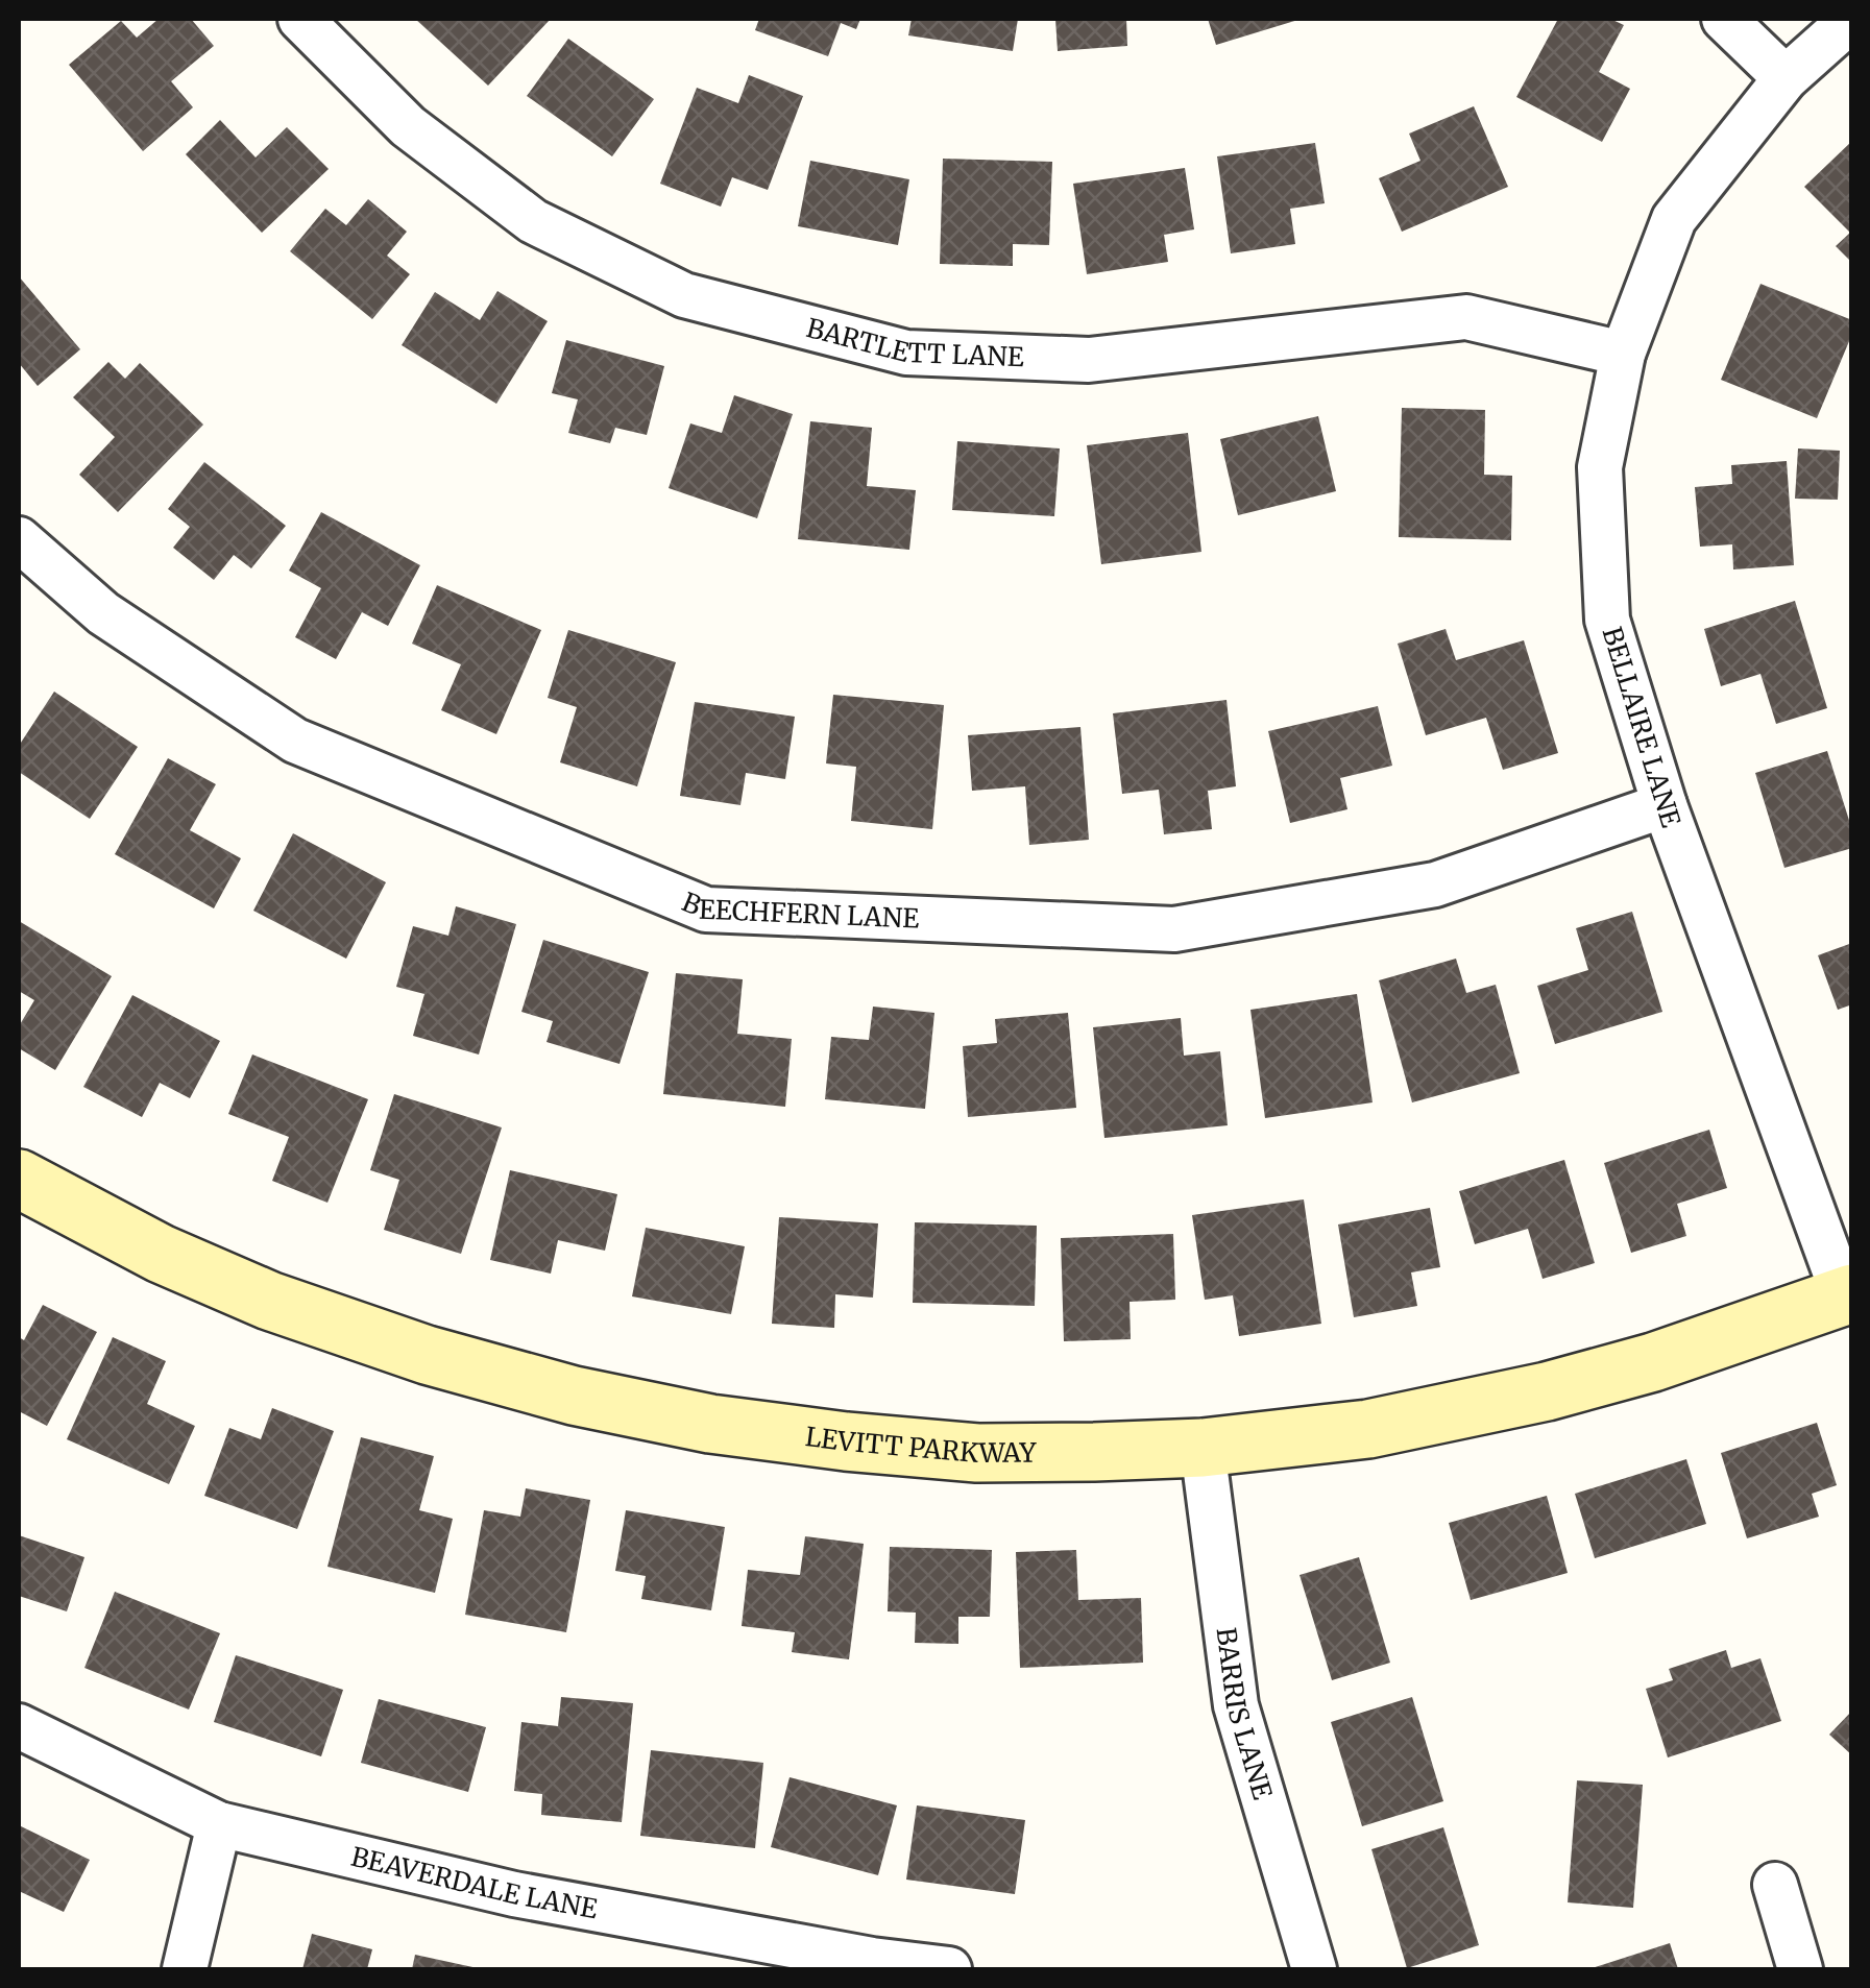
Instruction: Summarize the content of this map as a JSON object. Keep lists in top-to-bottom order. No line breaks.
{"streets":{"street":["BARTLETT LANE","BELLAIRE LANE","BEECHFERN LANE","LEVITT PARKWAY","BARRIS LANE","BEAVERDALE LANE"]},"crossings":[["BARTLETT LANE","BELLAIRE LANE"],["BELLAIRE LANE","BEECHFERN LANE"],["BELLAIRE LANE","LEVITT PARKWAY"],["LEVITT PARKWAY","BARRIS LANE"]]}
